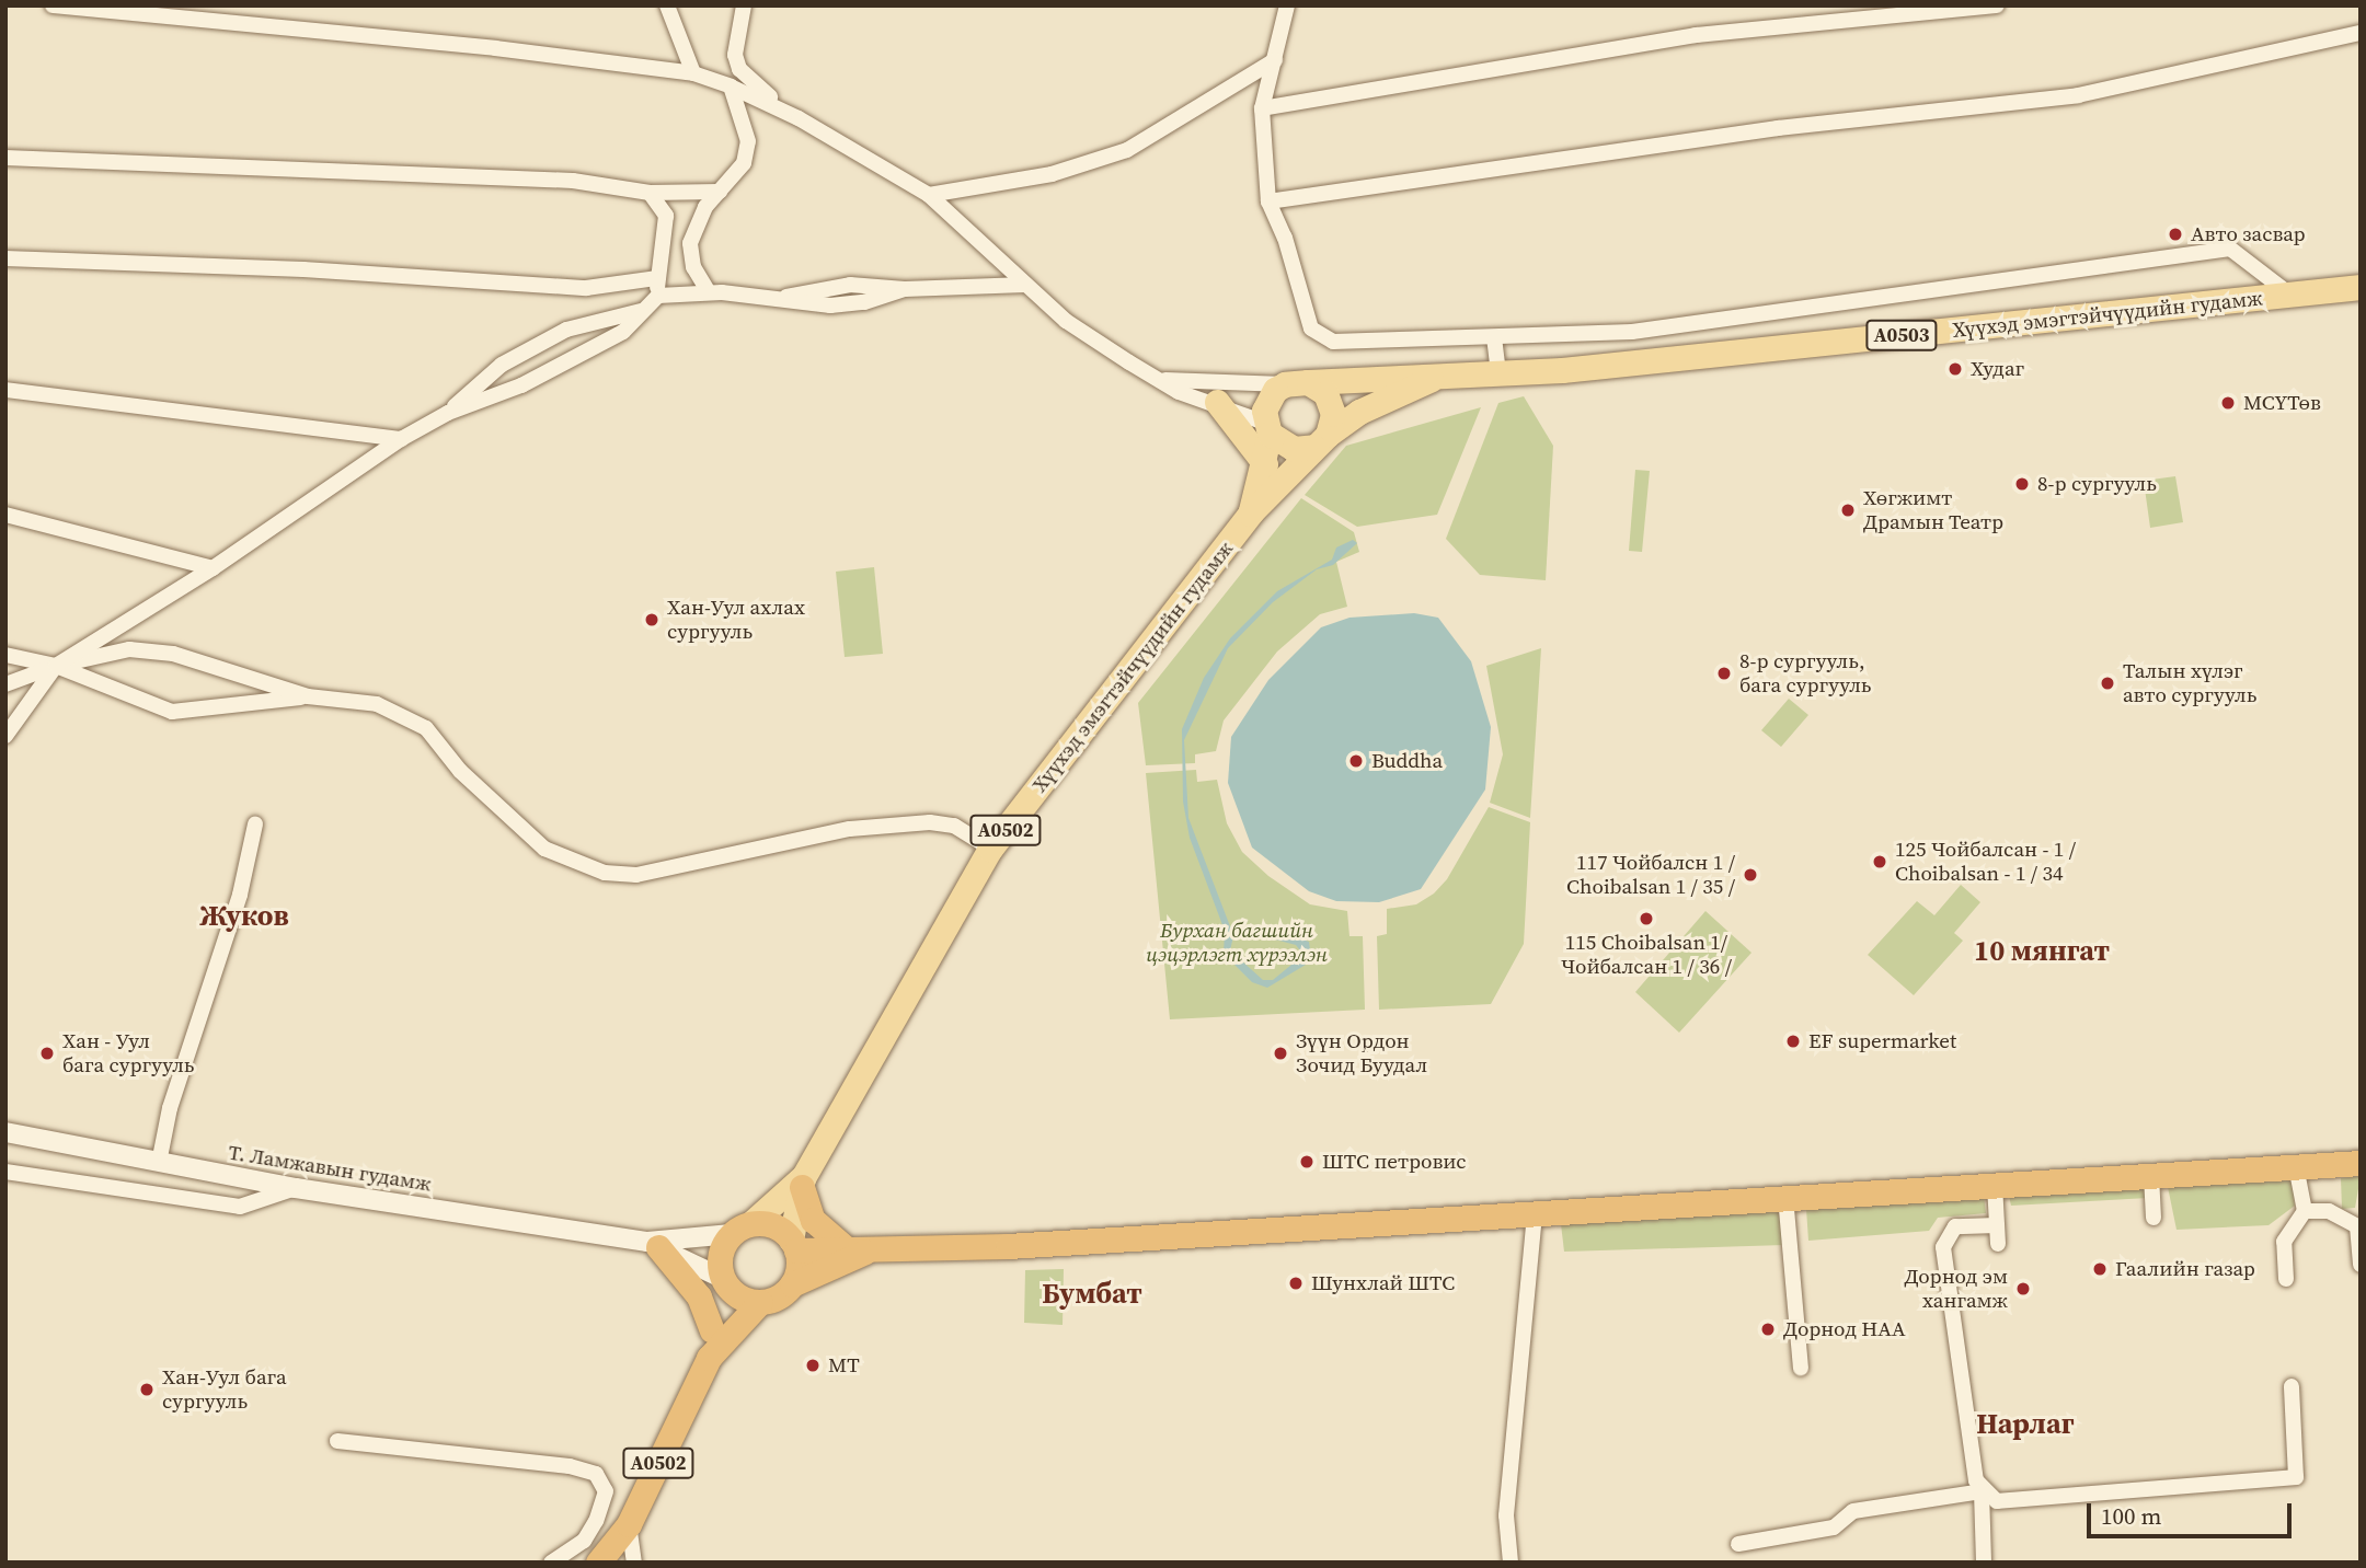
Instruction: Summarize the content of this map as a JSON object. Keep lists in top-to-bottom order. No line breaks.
{"streets":{"highway":["A0502"],"main road":["Хүүхэд эмэгтэйчүүдийн гудамж","A0503"],"street":["Т. Ламжавын гудамж"]},"crossings":[["Хүүхэд эмэгтэйчүүдийн гудамж","A0502"],["Хүүхэд эмэгтэйчүүдийн гудамж","Т. Ламжавын гудамж"],["A0502","Т. Ламжавын гудамж"]],"districts":["Жуков","10 мянгат","Бумбат","Нарлаг"],"parks":["Бурхан багшийн цэцэрлэгт хүрээлэн"],"places":["Авто засвар","Худаг","МСҮТөв","8-р сургууль","Хөгжимт Драмын Театр","Хан-Уул ахлах сургууль","8-р сургууль, бага сургууль","Талын хүлэг авто сургууль","Buddha","125 Чойбалсан - 1 / Choibalsan - 1 / 34","117 Чойбалсн 1 / Choibalsan 1 / 35 /","115 Choibalsan 1/ Чойбалсан 1 / 36 /","EF supermarket","Хан - Уул бага сургууль","Зүүн Ордон Зочид Буудал","ШТС петровис","Гаалийн газар","Шунхлай ШТС","Дорнод эм хангамж","Дорнод НАА","MT","Хан-Уул бага сургууль"],"scale_bar":"100 m"}
